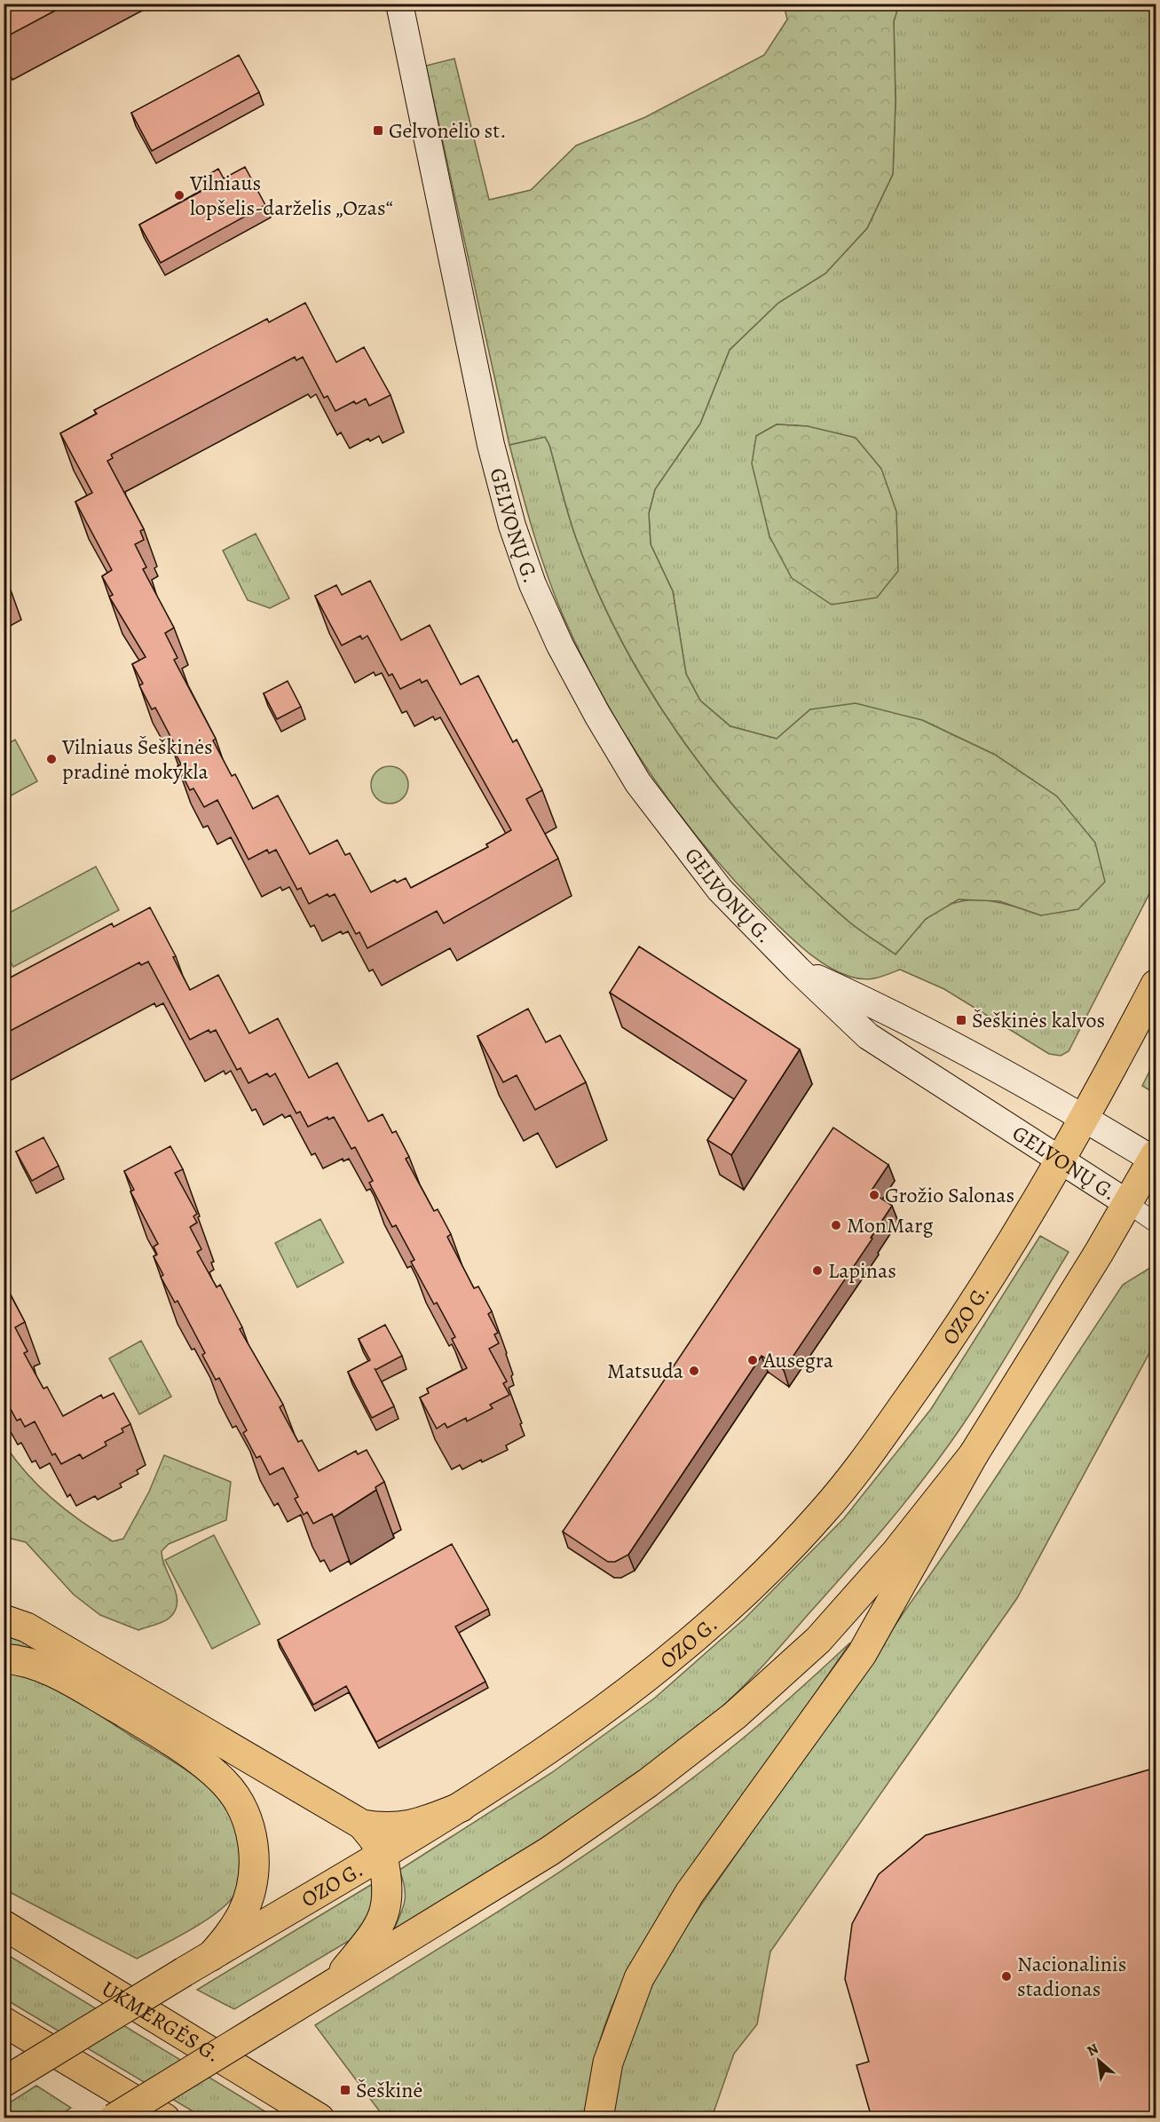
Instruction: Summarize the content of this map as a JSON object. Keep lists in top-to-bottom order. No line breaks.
{"streets":{"main road":["GELVONŲ G.","OZO G.","UKMERGĖS G."]},"crossings":[["GELVONŲ G.","OZO G."]],"places":{"transit":["Gelvonėlio st.","Šeškinės kalvos","Šeškinė"],"other":["Vilniaus lopšelis-darželis „Ozas“","Vilniaus Šeškinės pradinė mokykla","Grožio Salonas","MonMarg","Lapinas","Ausegra","Matsuda","Nacionalinis stadionas"]},"north":"top left"}
